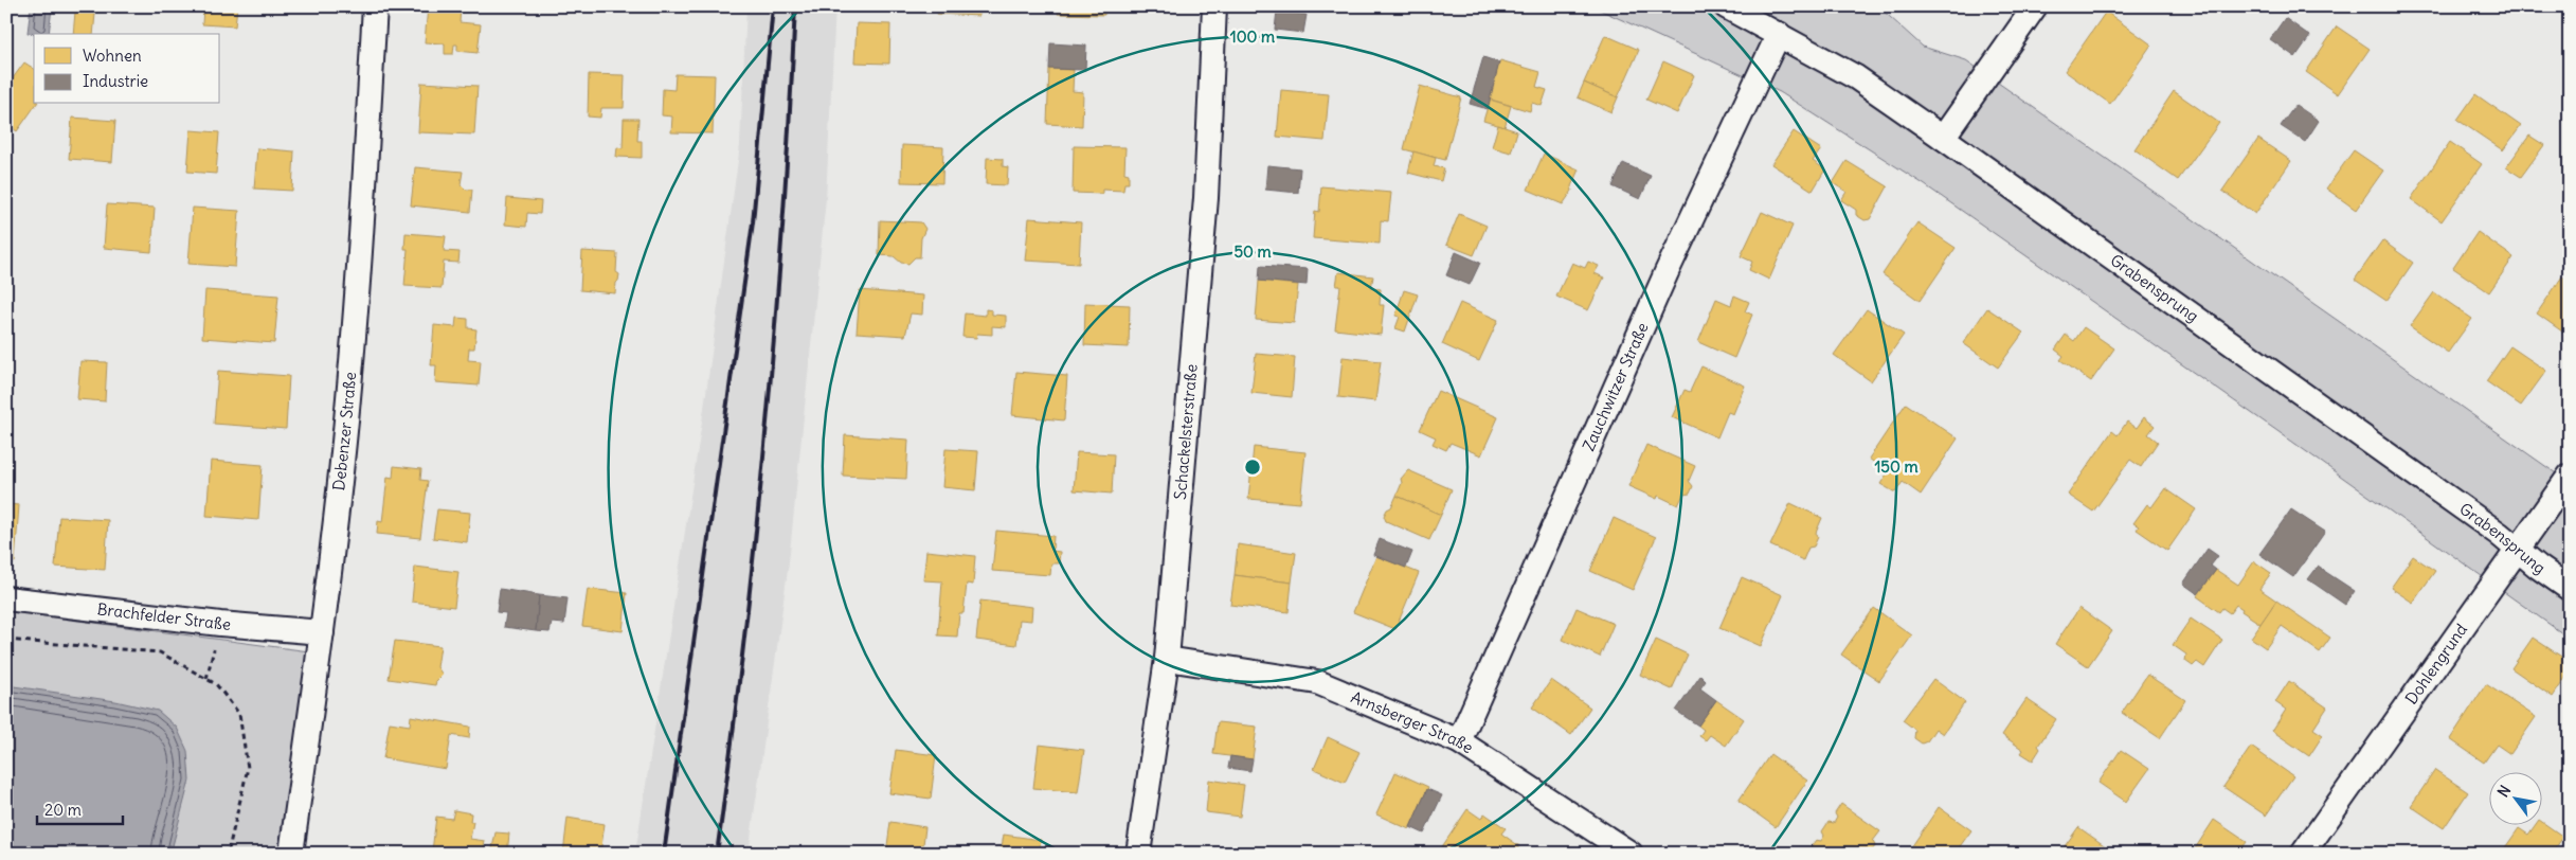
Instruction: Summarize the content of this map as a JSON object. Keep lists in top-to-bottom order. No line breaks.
{"streets":{"street":["Grabensprung","Zauchwitzer Straße","Debenzer Straße","Schackelsterstraße","Brachfelder Straße","Dohlengrund","Arnsberger Straße"]},"crossings":[["Grabensprung","Zauchwitzer Straße"],["Grabensprung","Dohlengrund"],["Zauchwitzer Straße","Arnsberger Straße"],["Debenzer Straße","Brachfelder Straße"],["Schackelsterstraße","Arnsberger Straße"]],"legend":["Wohnen","Industrie"],"scale_bar":"20 m","north":"top left","rings":["100 m","50 m","150 m"]}
